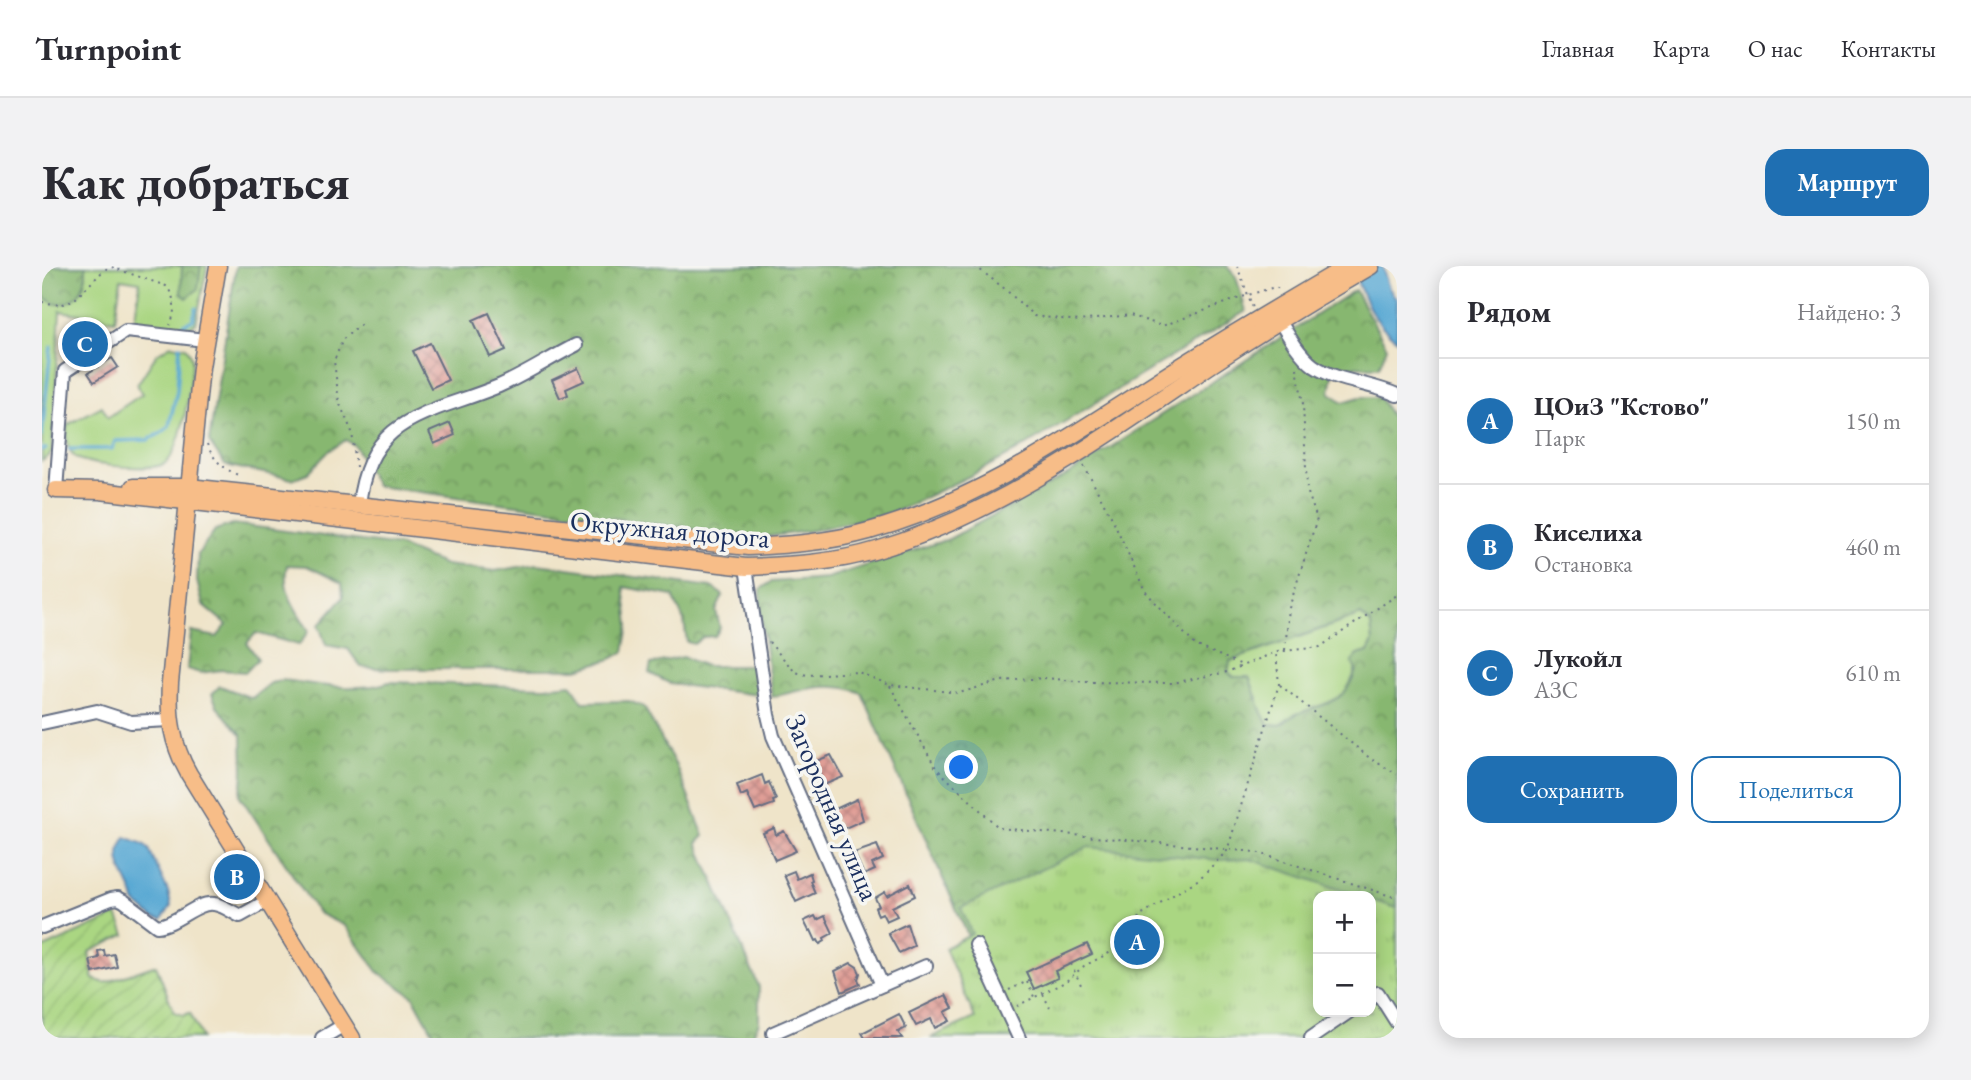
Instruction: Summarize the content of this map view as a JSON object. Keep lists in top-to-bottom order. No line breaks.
{"streets":{"main road":["Окружная дорога"],"street":["Загородная улица"]},"crossings":[["Окружная дорога","Загородная улица"]],"page":{"header":"Turnpoint","nav":["Главная","Карта","О нас","Контакты"],"buttons":["Маршрут",["Сохранить","Поделиться"]],"title":"Как добраться","heading":["Рядом","Найдено: 3"],"pins":["C","B","A"],"list":[{"mark":"A","name":"ЦОиЗ \"Кстово\"","note":"Парк","value":"150 m"},{"mark":"B","name":"Киселиха","note":"Остановка","value":"460 m"},{"mark":"C","name":"Лукойл","note":"АЗС","value":"610 m"}],"map_buttons":["+","−"]}}
